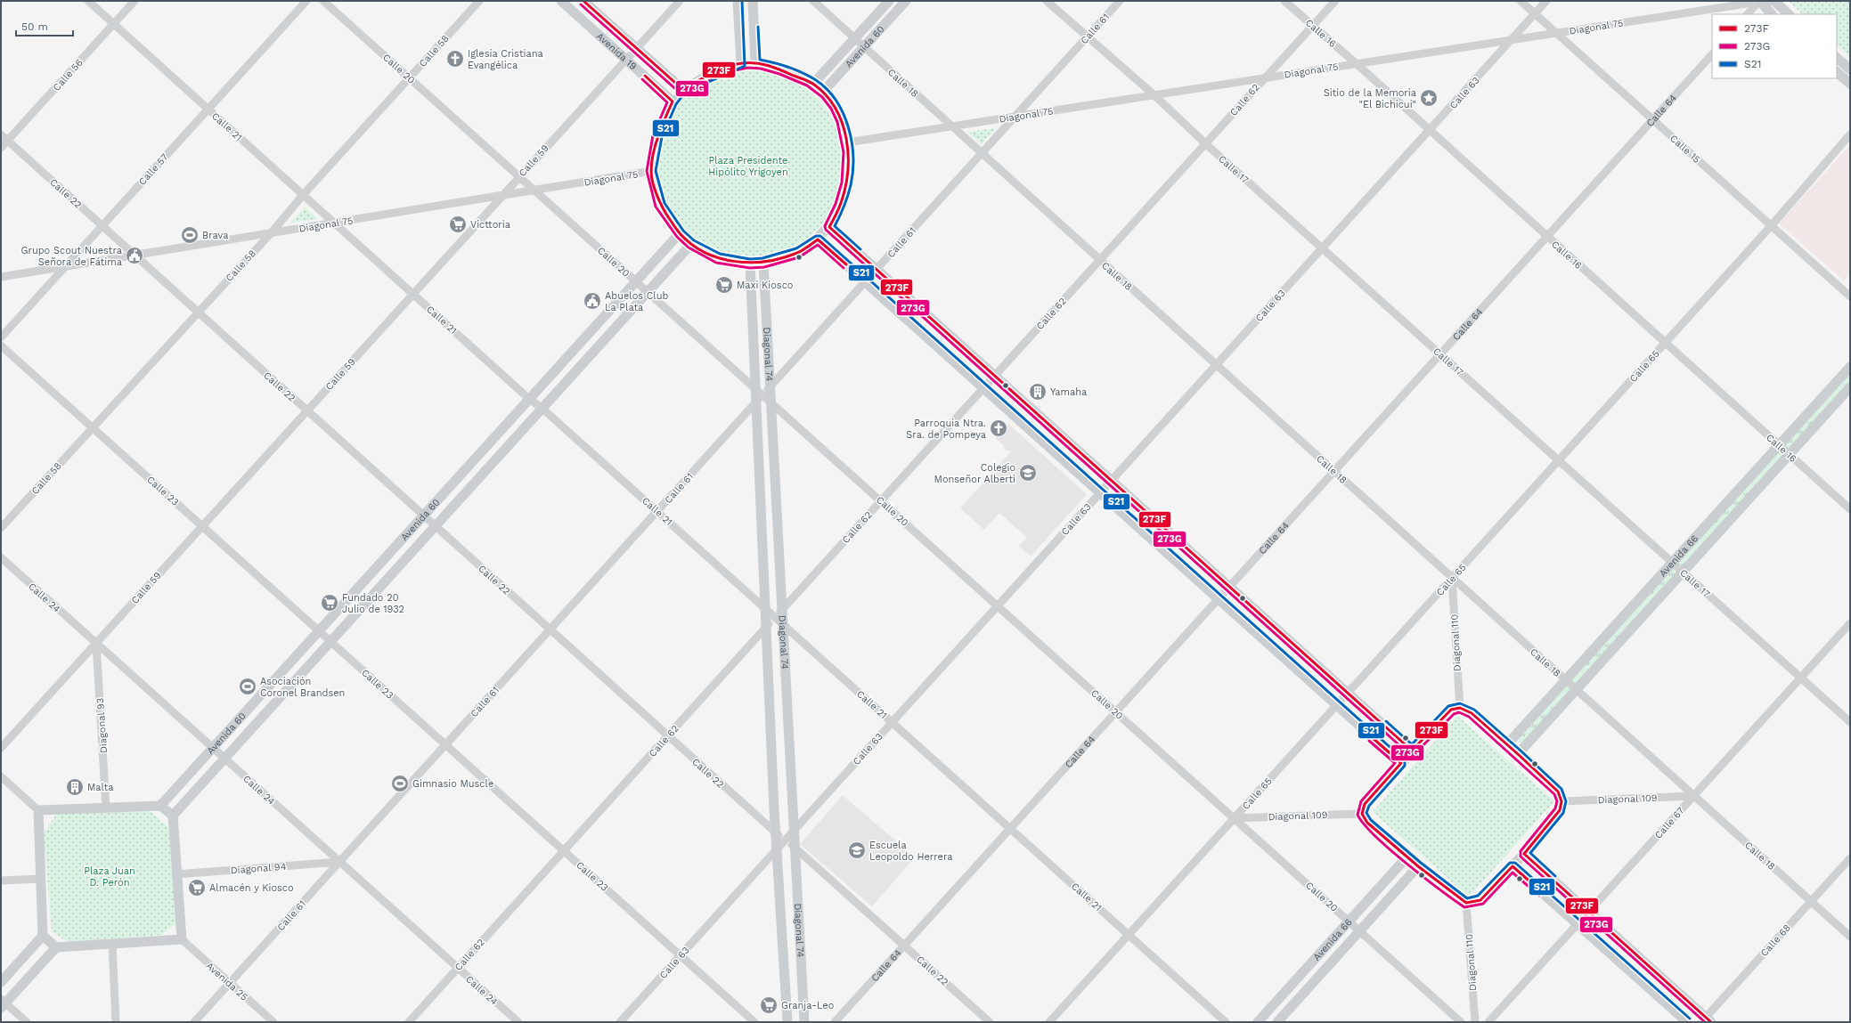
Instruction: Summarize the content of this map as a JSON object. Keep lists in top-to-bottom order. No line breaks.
{"streets":{"main road":["Avenida 60","Avenida 19","Diagonal 74","Avenida 66"],"street":["Diagonal 75","Calle 61","Calle 16","Calle 58","Calle 20","Calle 56","Calle 18","Calle 63","Calle 62","Calle 64","Calle 21","Calle 15","Calle 59","Calle 57","Calle 17","Calle 22","Calle 65","Calle 23","Calle 24","Diagonal 110","Diagonal 93","Diagonal 109","Calle 67","Diagonal 94","Calle 68","Avenida 25"]},"crossings":[["Diagonal 75","Calle 61"],["Diagonal 75","Calle 16"],["Diagonal 75","Calle 58"],["Diagonal 75","Calle 20"],["Diagonal 75","Calle 18"],["Diagonal 75","Calle 63"],["Diagonal 75","Calle 62"],["Diagonal 75","Calle 21"],["Diagonal 75","Calle 15"],["Diagonal 75","Calle 59"],["Diagonal 75","Calle 57"],["Diagonal 75","Calle 17"],["Diagonal 75","Calle 22"],["Calle 61","Calle 20"],["Calle 61","Calle 18"],["Calle 61","Calle 21"],["Calle 61","Calle 17"],["Calle 61","Calle 22"],["Calle 61","Diagonal 74"],["Calle 61","Calle 23"],["Calle 61","Calle 24"],["Calle 61","Diagonal 94"],["Calle 61","Avenida 25"],["Calle 16","Calle 63"],["Calle 16","Calle 62"],["Calle 16","Calle 64"],["Calle 16","Calle 65"],["Calle 16","Avenida 66"],["Avenida 60","Calle 20"],["Avenida 60","Calle 18"],["Avenida 60","Calle 21"],["Avenida 60","Calle 22"],["Avenida 60","Calle 23"],["Avenida 60","Calle 24"],["Calle 58","Calle 20"],["Calle 58","Calle 21"],["Calle 58","Calle 22"],["Calle 58","Calle 23"],["Avenida 19","Calle 59"],["Calle 20","Calle 63"],["Calle 20","Calle 62"],["Calle 20","Calle 64"],["Calle 20","Calle 59"],["Calle 20","Diagonal 74"],["Calle 20","Calle 65"],["Calle 20","Avenida 66"],["Calle 20","Diagonal 109"],["Calle 56","Calle 21"],["Calle 56","Calle 22"],["Calle 18","Calle 63"],["Calle 18","Calle 62"],["Calle 18","Calle 64"],["Calle 18","Calle 65"],["Calle 18","Avenida 66"],["Calle 18","Diagonal 110"],["Calle 18","Diagonal 109"],["Calle 18","Calle 67"],["Calle 18","Calle 68"],["Calle 63","Calle 21"],["Calle 63","Calle 15"],["Calle 63","Calle 17"],["Calle 63","Calle 22"],["Calle 63","Diagonal 74"],["Calle 63","Calle 23"],["Calle 62","Calle 21"],["Calle 62","Calle 17"],["Calle 62","Calle 22"],["Calle 62","Diagonal 74"],["Calle 62","Calle 23"],["Calle 62","Calle 24"],["Calle 64","Calle 21"],["Calle 64","Calle 15"],["Calle 64","Calle 17"],["Calle 64","Calle 22"],["Calle 21","Calle 59"],["Calle 21","Calle 57"],["Calle 21","Diagonal 74"],["Calle 21","Calle 65"],["Calle 15","Calle 65"],["Calle 59","Calle 22"],["Calle 59","Calle 23"],["Calle 59","Calle 24"],["Calle 59","Diagonal 93"],["Calle 57","Calle 22"],["Calle 17","Calle 65"],["Calle 17","Avenida 66"],["Calle 17","Calle 67"],["Calle 22","Diagonal 74"],["Calle 65","Diagonal 110"],["Calle 65","Diagonal 109"],["Calle 24","Diagonal 93"],["Calle 24","Diagonal 94"],["Diagonal 109","Calle 67"]],"parks":["Plaza Presidente Hipólito Yrigoyen","Plaza Juan D. Perón"],"places":{"church":["Iglesia Cristiana Evangélica","Parroquia Ntra. Sra. de Pompeya"],"place":["Sitio de la Memoria \"El Bichicui\""],"supermarket":["Victtoria","Maxi Kiosco","Fundado 20 Julio de 1932","Almacén y Kiosco","Granja-Leo"],"sports":["Brava","Asociación Coronel Brandsen","Gimnasio Muscle"],"public building":["Grupo Scout Nuestra Señora de Fátima","Abuelos Club La Plata"],"building":["Yamaha","Malta"],"school or university":["Colegio Monseñor Alberti","Escuela Leopoldo Herrera"]},"lines":["transit line 273F","transit line S21","transit line 273G"],"legend":["273F","273G","S21"],"scale_bar":"50 m"}
